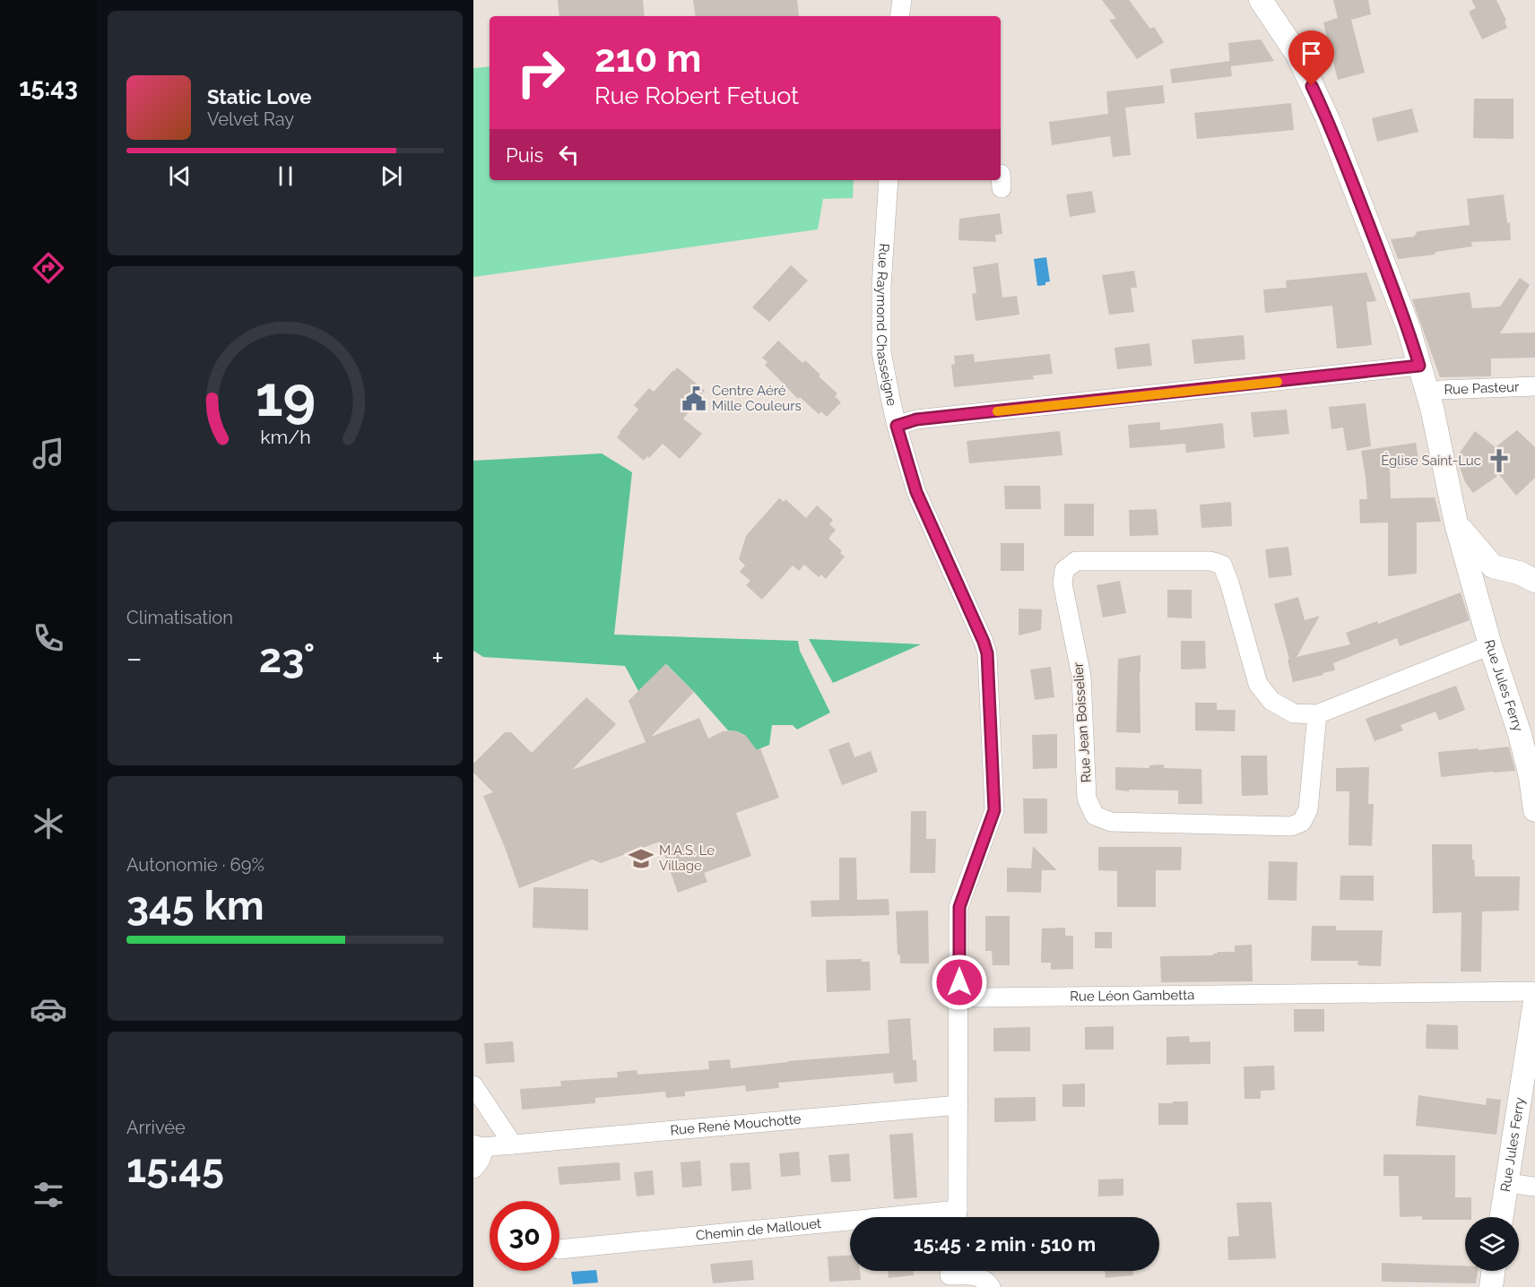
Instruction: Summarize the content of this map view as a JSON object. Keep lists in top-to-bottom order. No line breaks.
{"streets":{"street":["Rue Raymond Chasseigne","Rue Pasteur","Rue Jules Ferry","Rue Jean Boisselier","Rue Léon Gambetta","Rue René Mouchotte","Chemin de Mallouet"]},"crossings":[["Rue Raymond Chasseigne","Rue Léon Gambetta"],["Rue Pasteur","Rue Jules Ferry"],["Rue Jules Ferry","Rue Jean Boisselier"]],"places":{"public building":["Centre Aéré Mille Couleurs"],"church":["Église Saint-Luc"],"school or university":["M.A.S. Le Village"]},"page":{"tabs":"15:43","turn":["210 m","Rue Robert Fetuot"],"song":["Static Love","Velvet Ray"],"then":"Puis","tile":["Climatisation",["Autonomie · 69%","345 km"],["Arrivée","15:45"]],"heat":["−","23°","+"],"limit":"30","trip":"15:45 · 2 min · 510 m","gauge":["19","km/h"]}}
